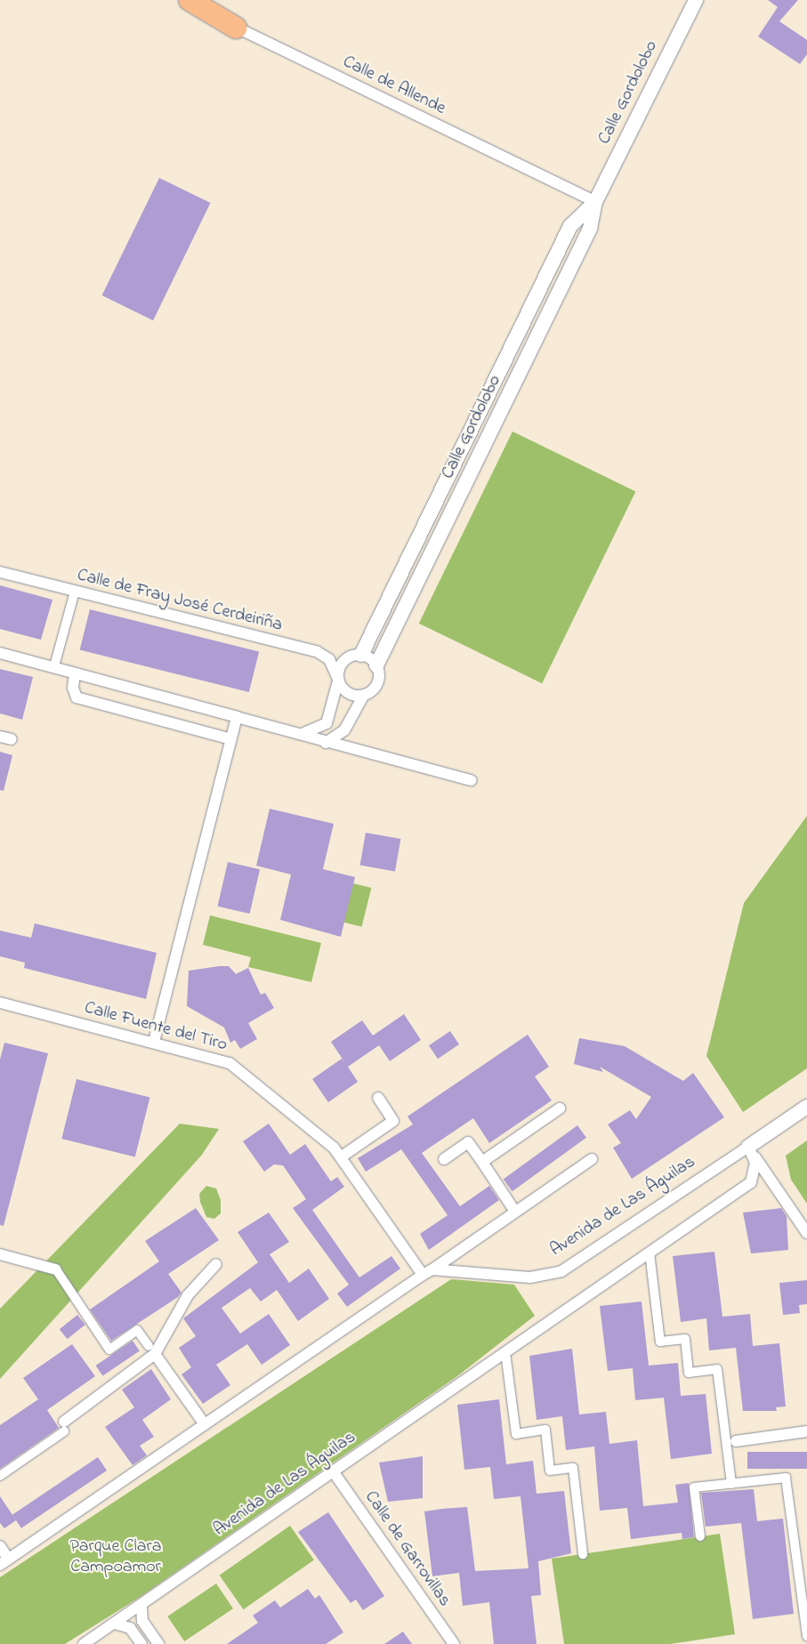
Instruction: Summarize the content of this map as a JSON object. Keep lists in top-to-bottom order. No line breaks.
{"streets":{"street":["Calle de Allende","Calle Gordolobo","Calle de Fray José Cerdeiriña","Calle Fuente del Tiro","Avenida de Las Águilas","Calle de Garrovillas"]},"crossings":[["Calle de Allende","Calle Gordolobo"],["Calle Gordolobo","Calle de Fray José Cerdeiriña"],["Calle Fuente del Tiro","Avenida de Las Águilas"],["Avenida de Las Águilas","Calle de Garrovillas"]],"parks":["Parque Clara Campoamor"]}
